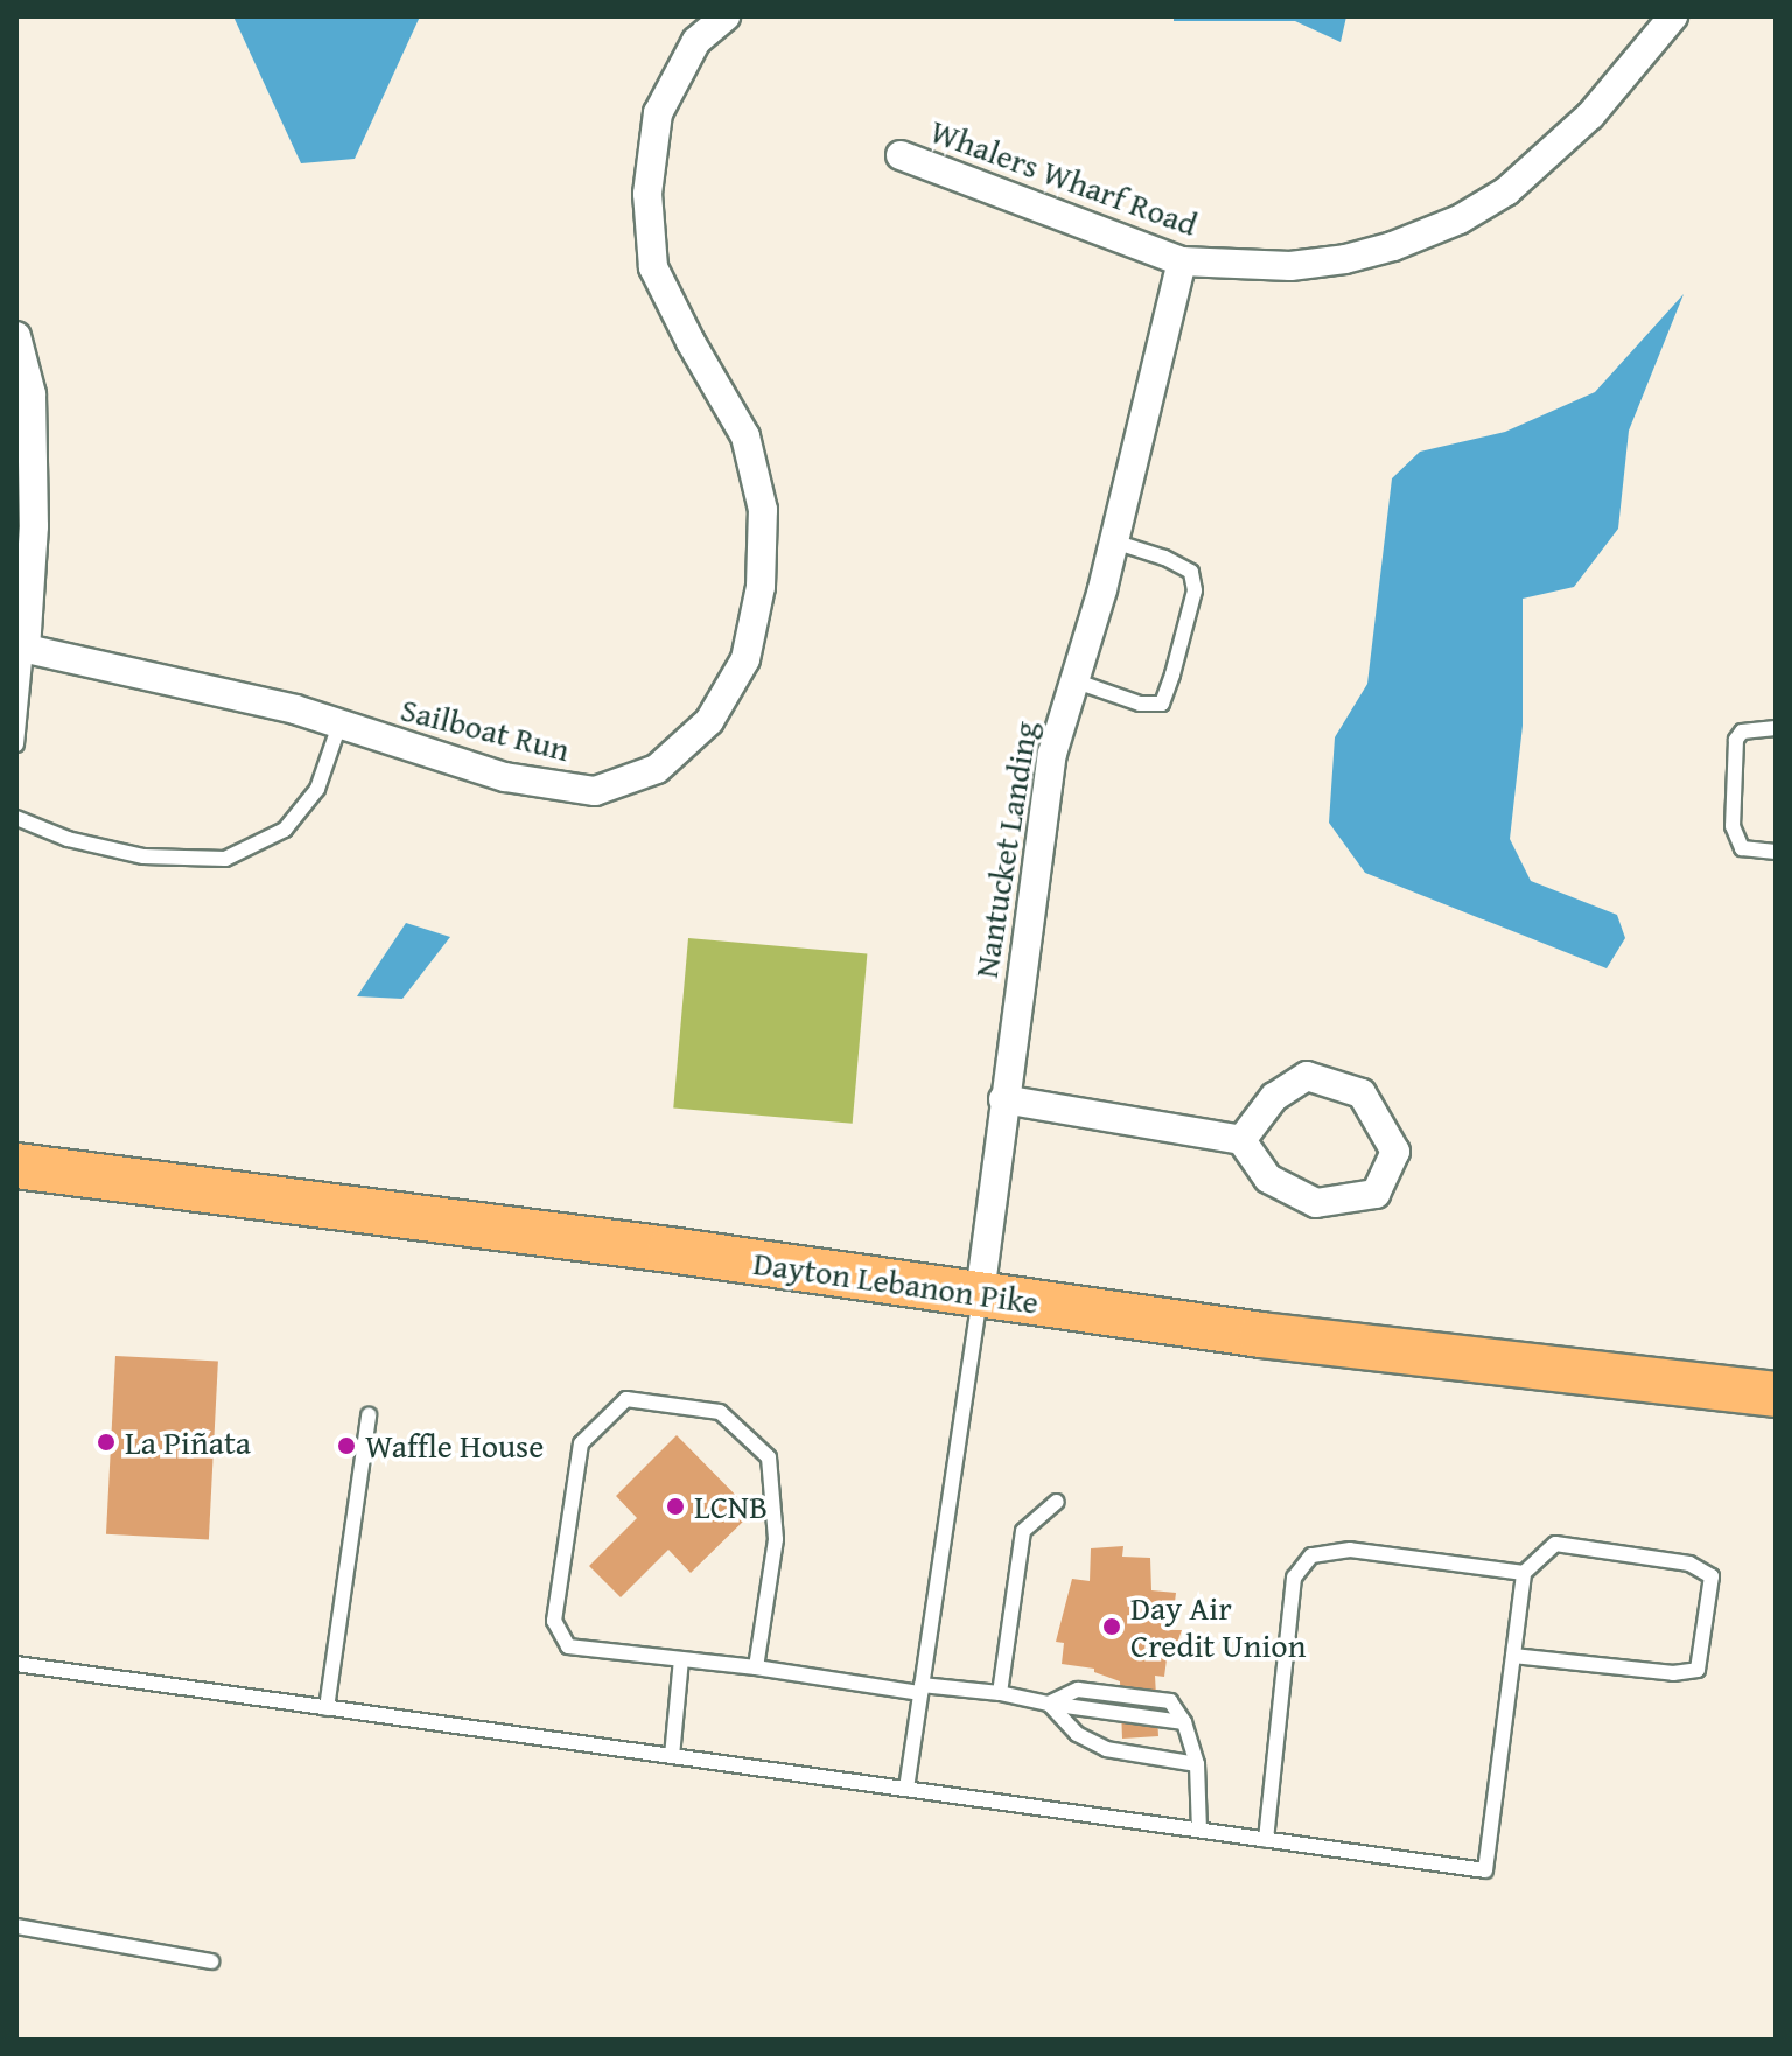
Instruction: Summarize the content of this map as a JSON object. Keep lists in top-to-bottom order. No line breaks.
{"streets":{"main road":["Dayton Lebanon Pike"],"street":["Whalers Wharf Road","Sailboat Run","Nantucket Landing"]},"crossings":[["Whalers Wharf Road","Nantucket Landing"],["Nantucket Landing","Dayton Lebanon Pike"]],"places":["La Piñata","Waffle House","LCNB","Day Air Credit Union"]}
